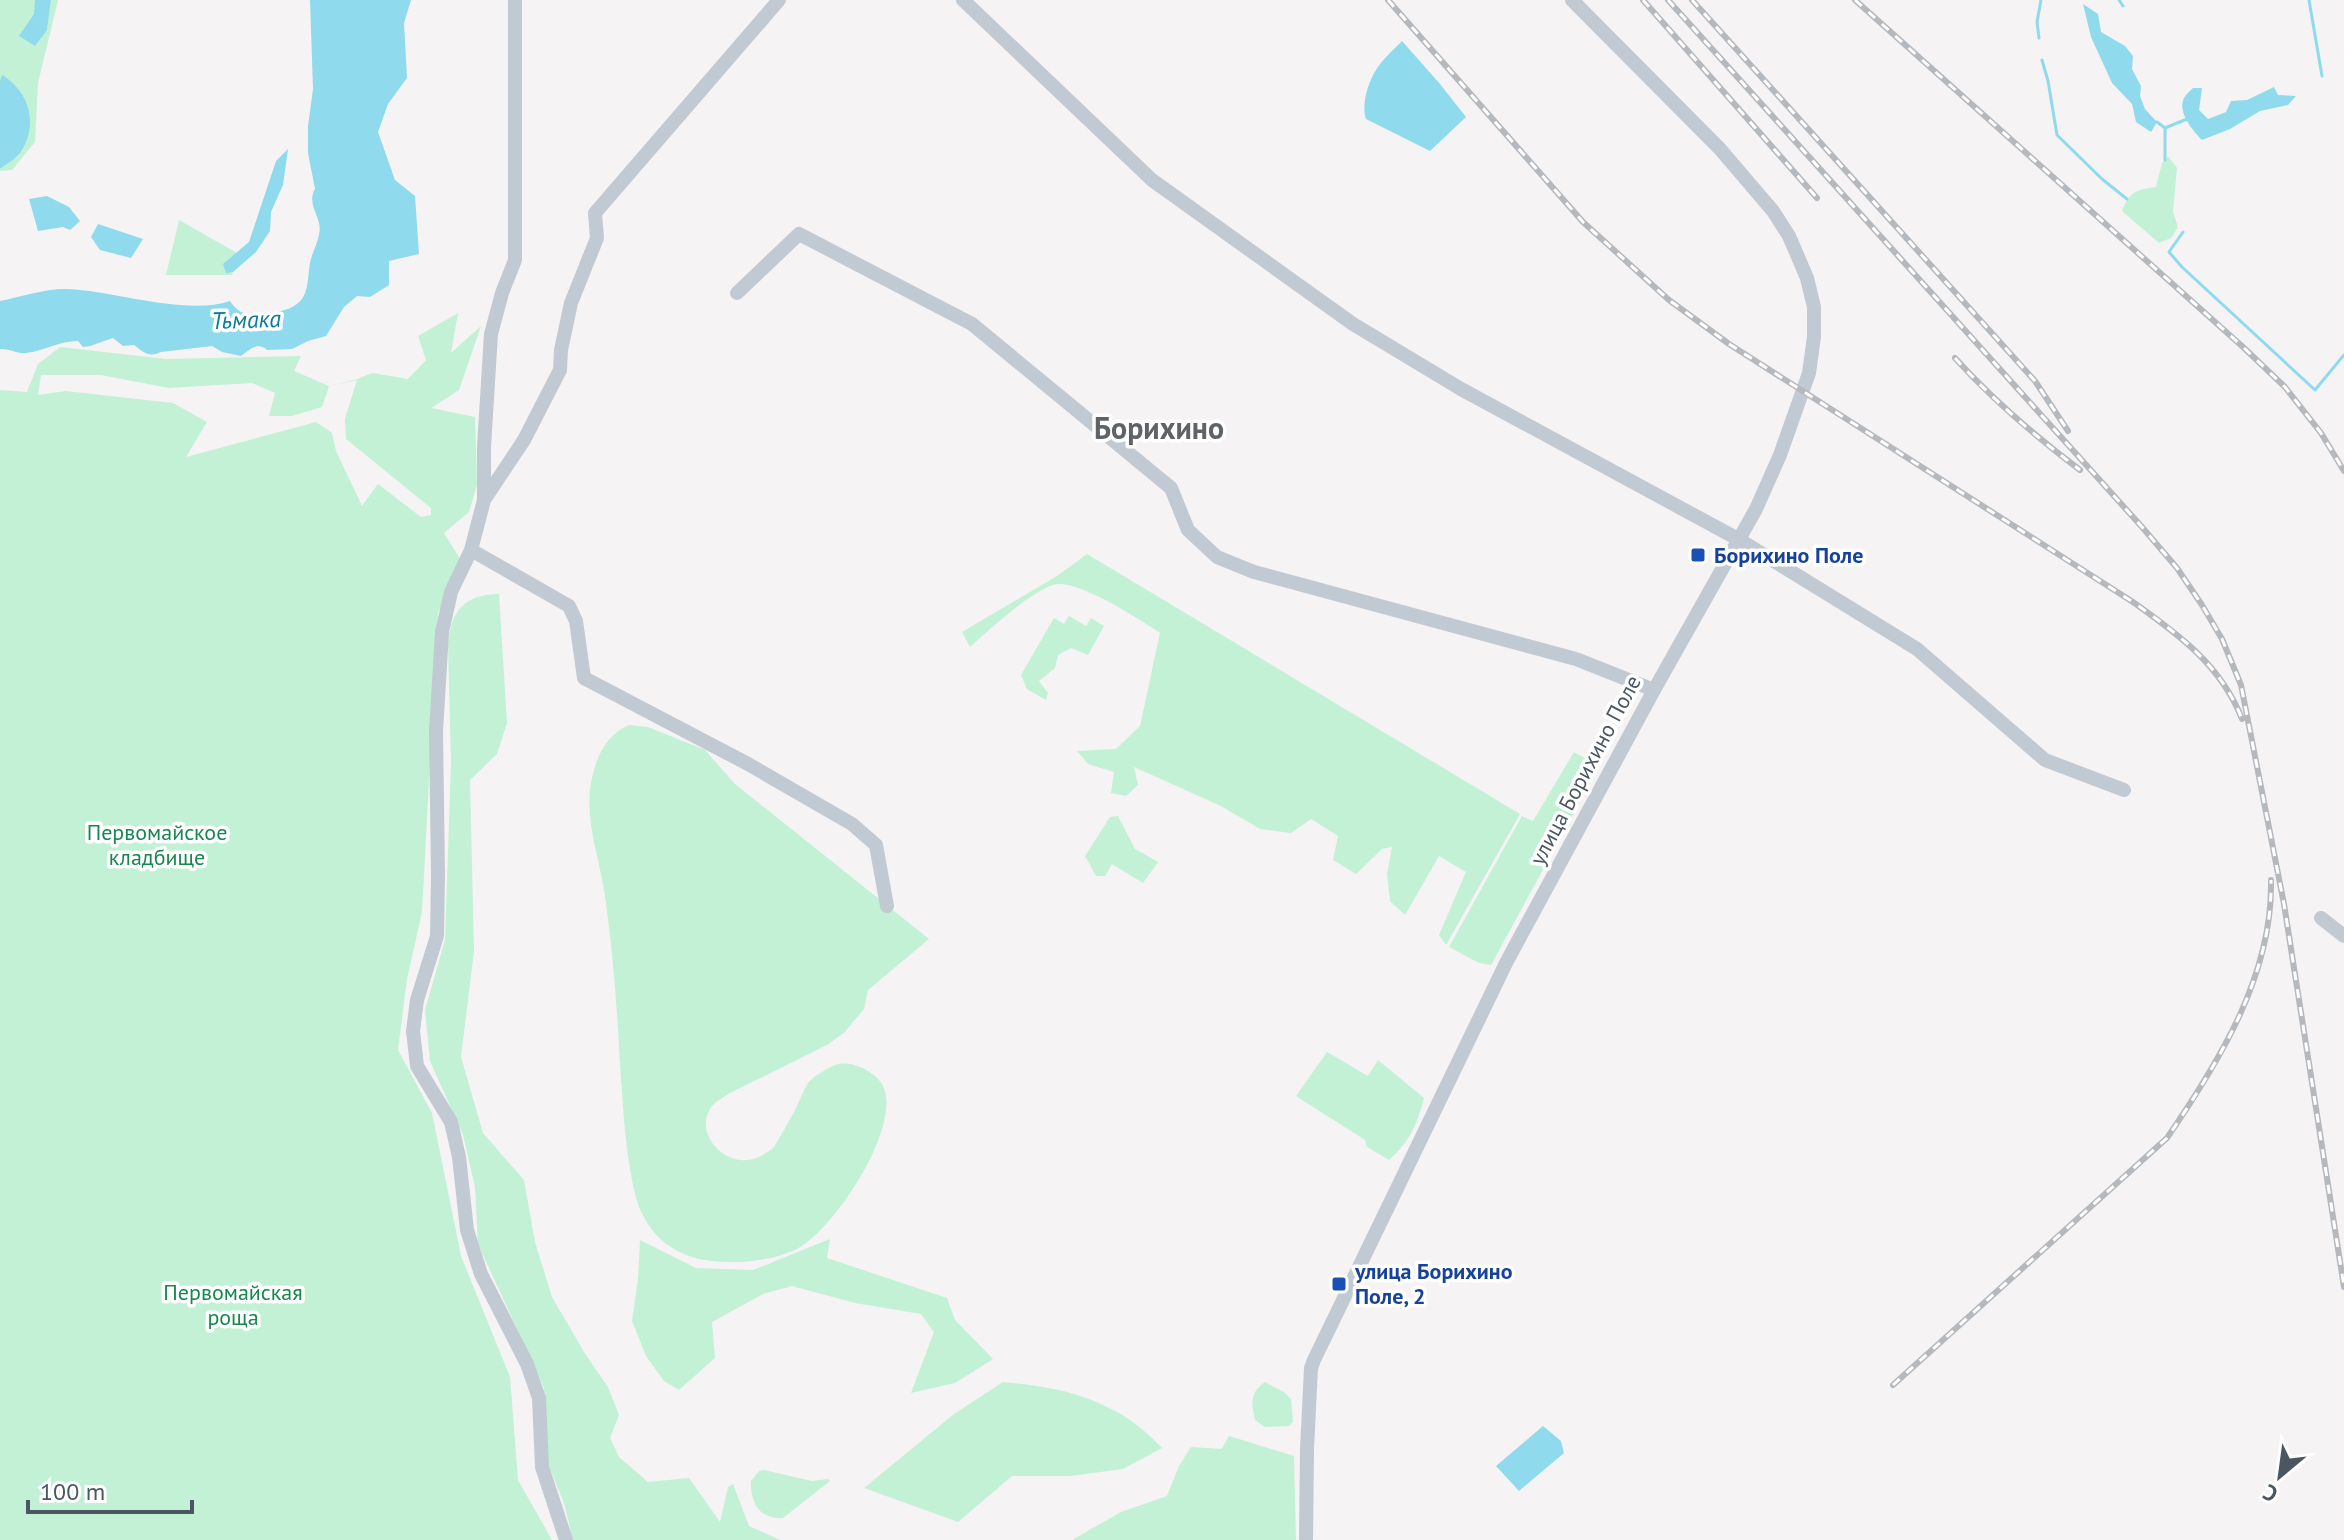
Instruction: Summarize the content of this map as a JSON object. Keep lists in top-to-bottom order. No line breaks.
{"streets":{"street":["улица Борихино Поле"]},"districts":["Борихино"],"water":["Тьмака"],"parks":["Первомайское кладбище","Первомайская роща"],"places":{"transit":["Борихино Поле","улица Борихино Поле, 2"]},"scale_bar":"100 m","north":"bottom left"}
